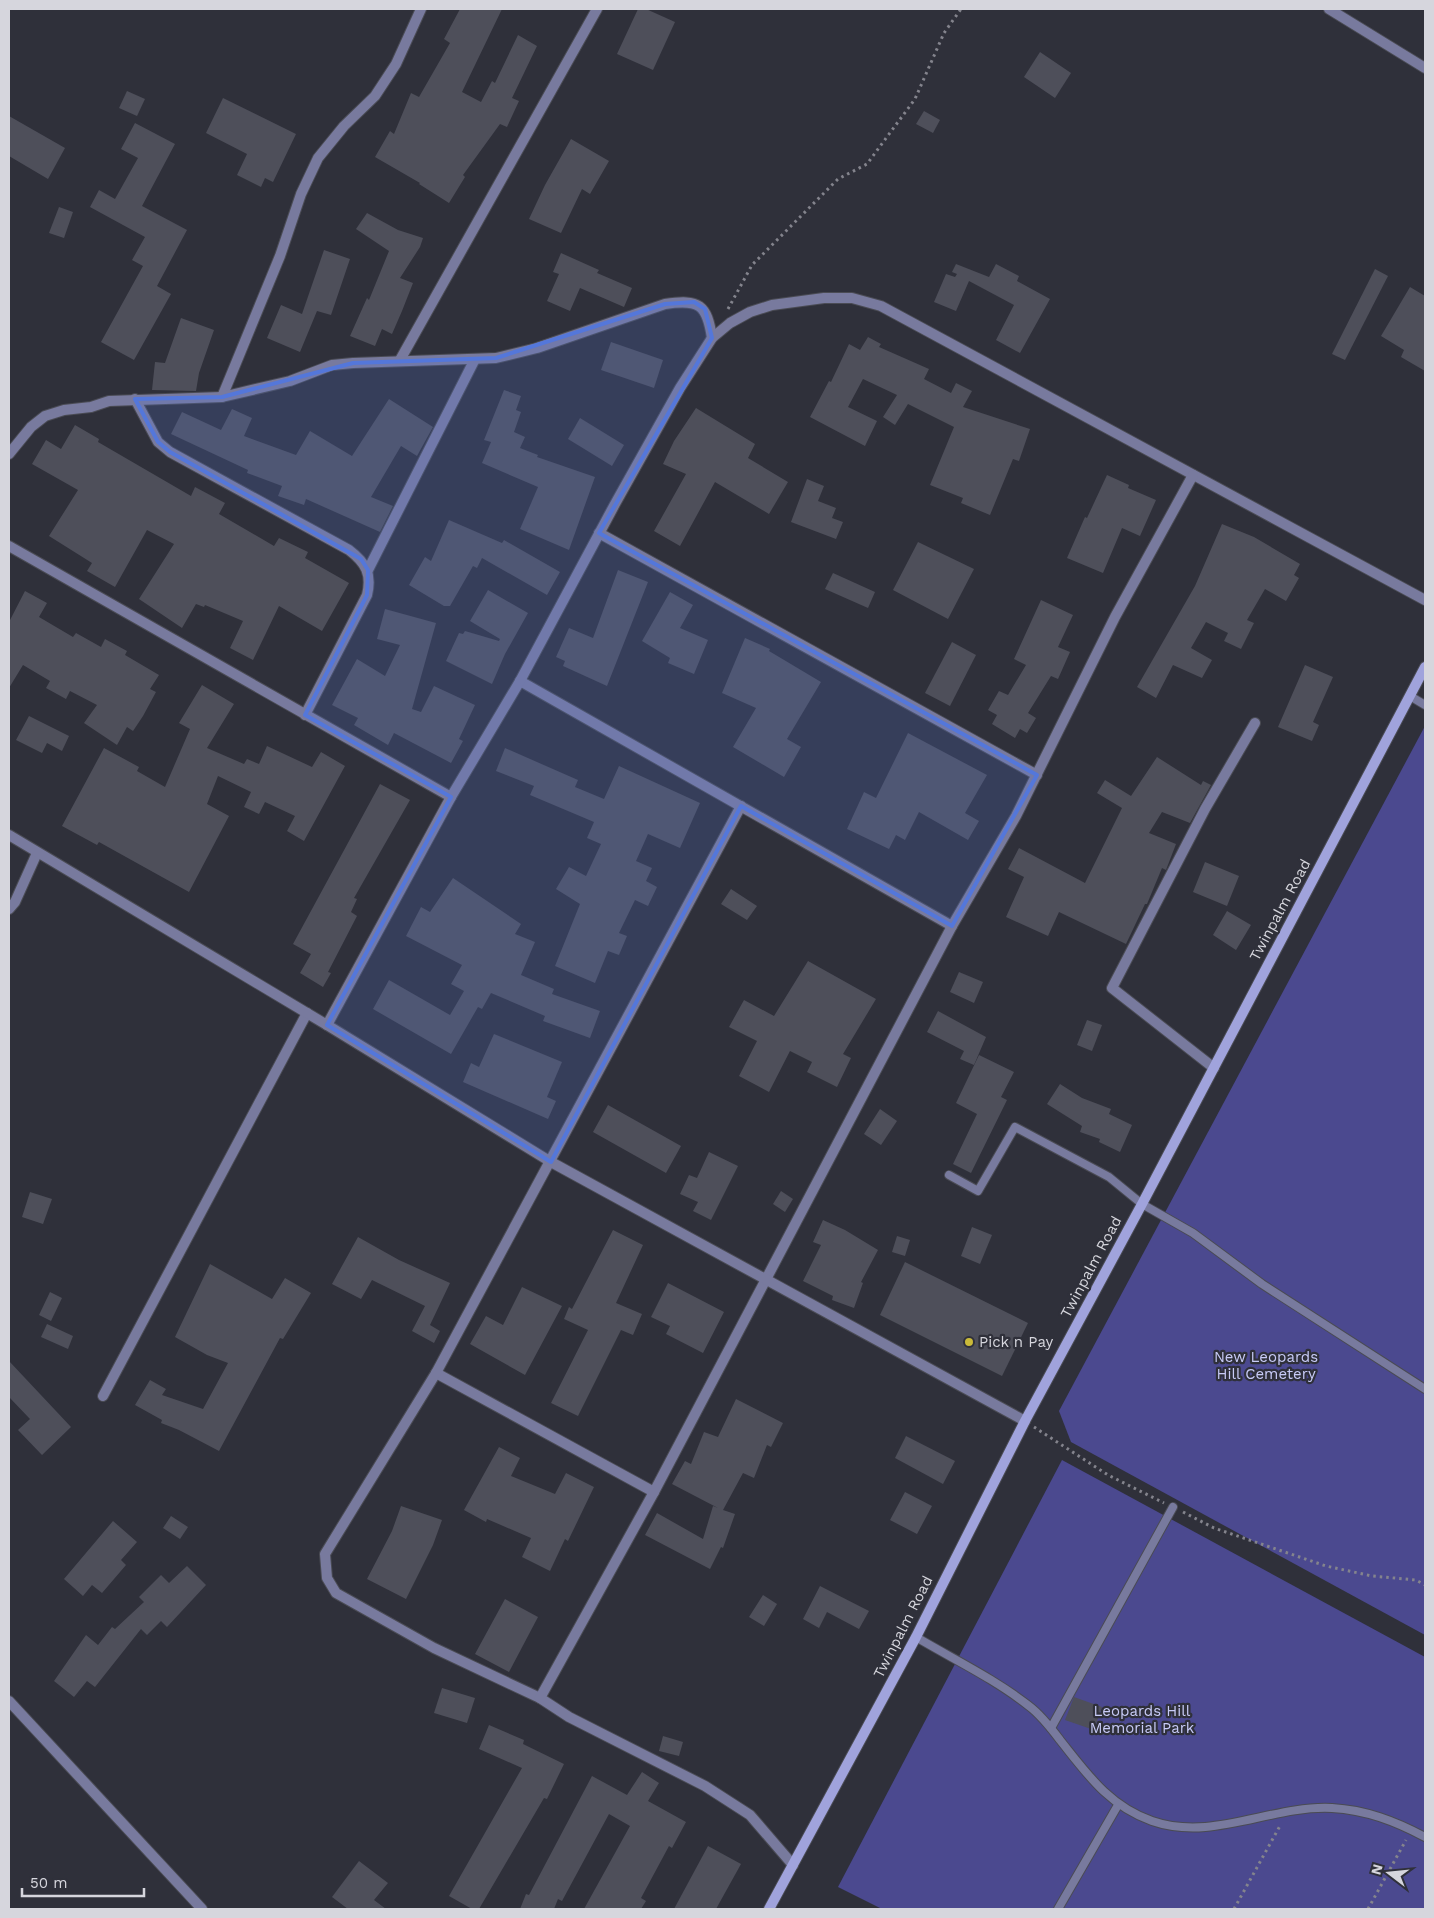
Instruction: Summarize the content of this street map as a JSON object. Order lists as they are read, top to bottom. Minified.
{"streets":{"main road":["Twinpalm Road"]},"parks":["New Leopards Hill Cemetery","Leopards Hill Memorial Park"],"places":["Pick n Pay"],"scale_bar":"50 m","north":"left"}
